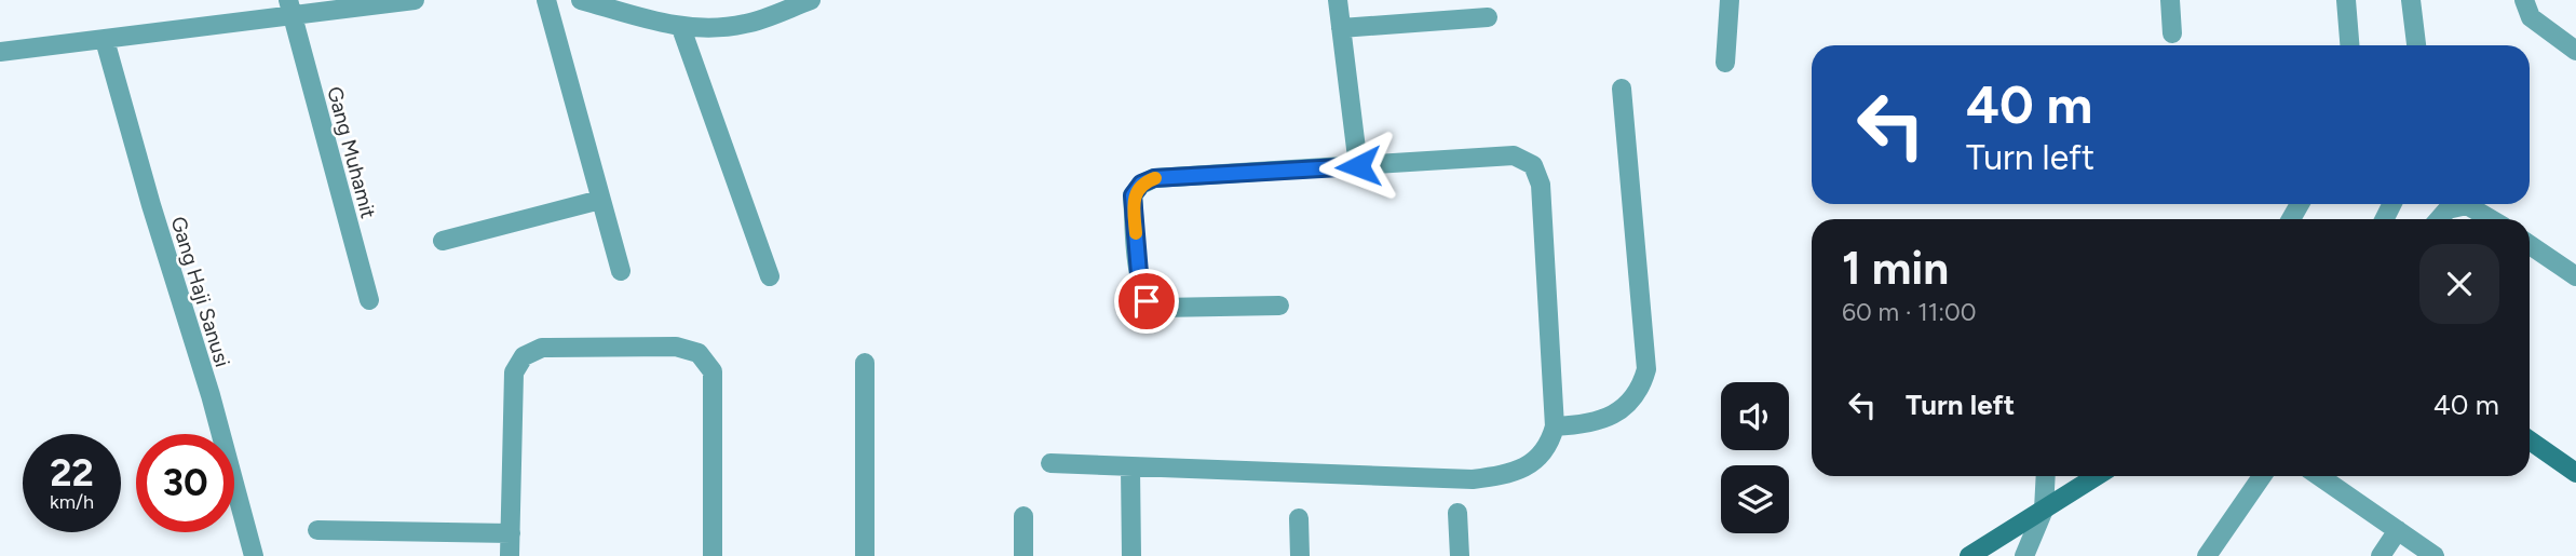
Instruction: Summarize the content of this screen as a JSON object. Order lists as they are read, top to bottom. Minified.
{"streets":{"street":["Gang Muhamit","Gang Haji Sanusi"]},"page":{"turn":["40 m","Turn left"],"heading":["1 min","60 m · 11:00"],"list":[{"name":"Turn left","value":"40 m"}],"speed":"22 km/h","limit":"30"}}
